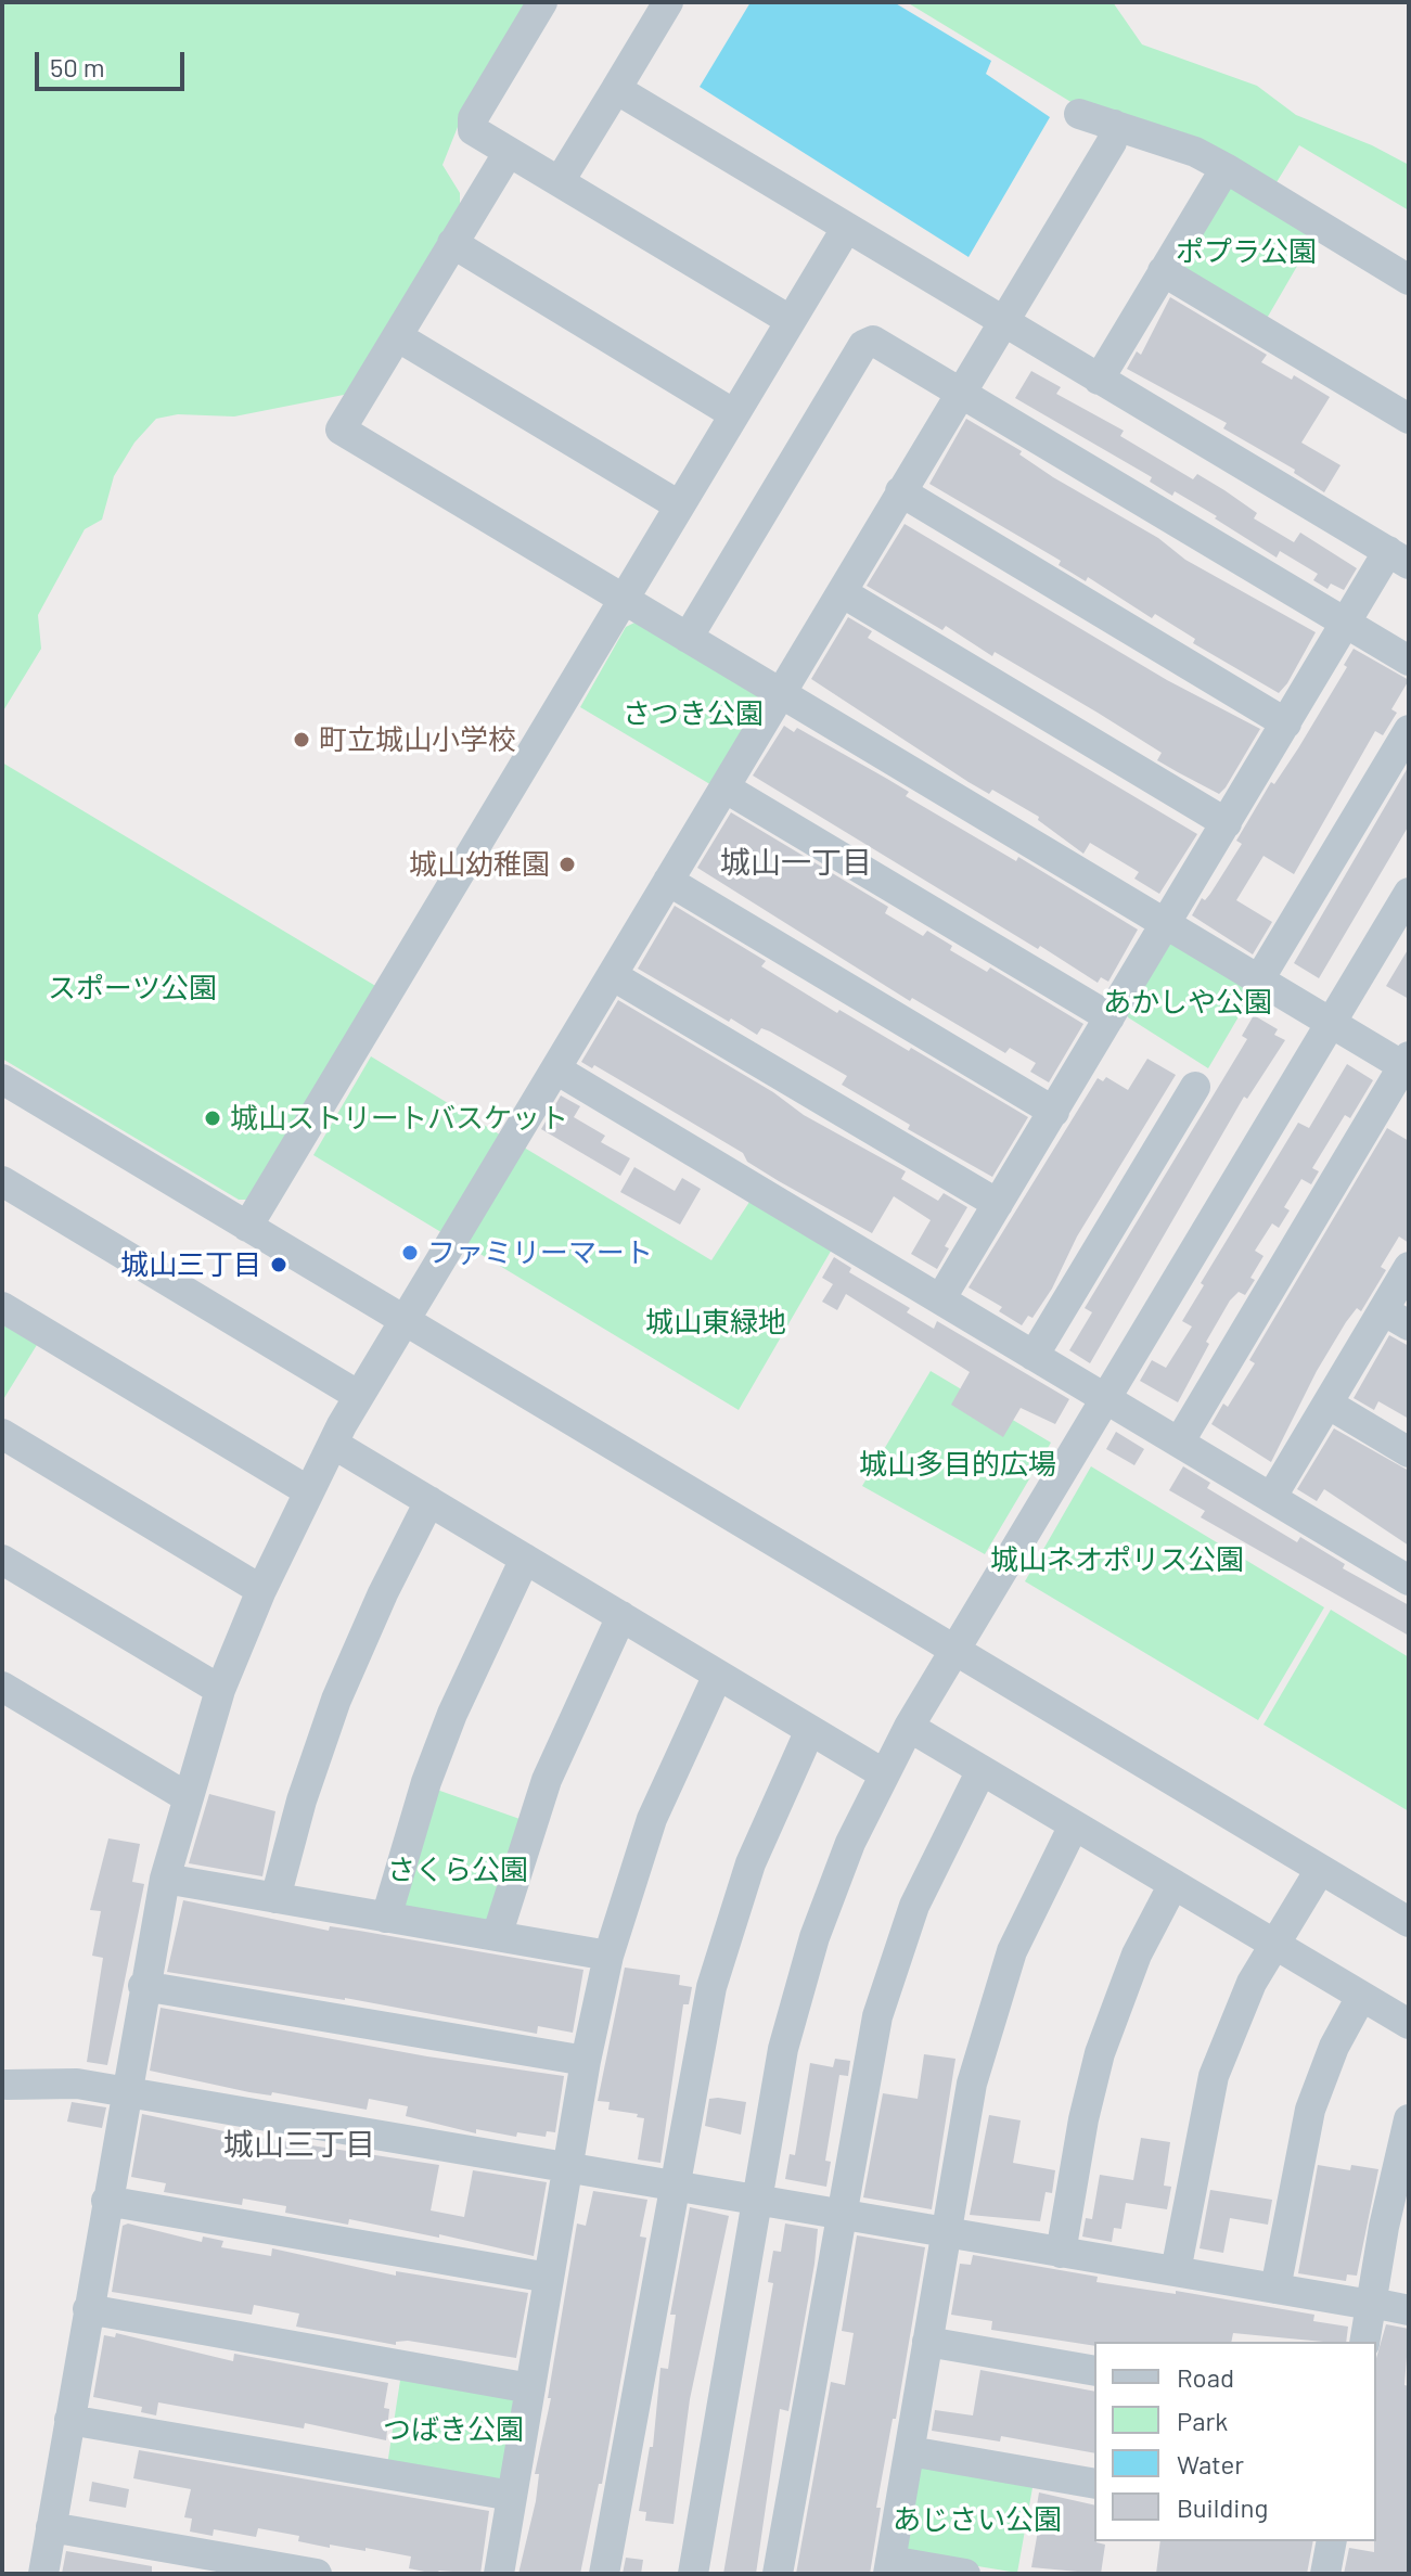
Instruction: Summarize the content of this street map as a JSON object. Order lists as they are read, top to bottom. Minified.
{"districts":["城山一丁目","城山三丁目"],"parks":["ポプラ公園","さつき公園","スポーツ公園","あかしや公園","城山東緑地","城山多目的広場","城山ネオポリス公園","さくら公園","つばき公園","あじさい公園"],"places":["町立城山小学校","城山幼稚園","城山ストリートバスケット","ファミリーマート","城山三丁目"],"legend":["Road","Park","Water","Building"],"scale_bar":"50 m"}
